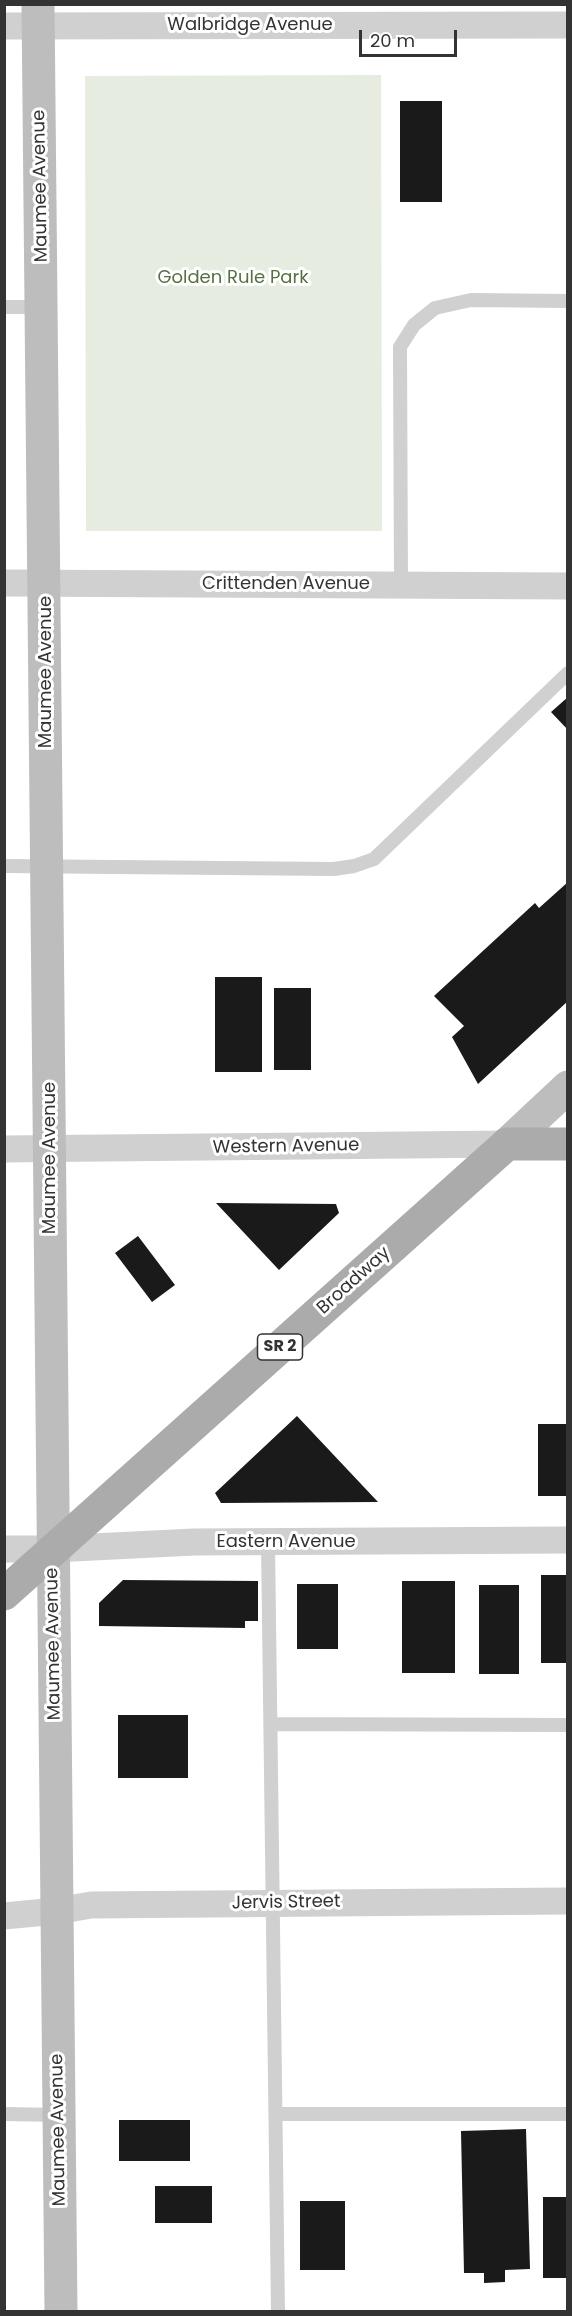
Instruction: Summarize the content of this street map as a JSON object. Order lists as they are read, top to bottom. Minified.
{"streets":{"main road":["Western Avenue","Broadway","SR 2"],"street":["Walbridge Avenue","Maumee Avenue","Crittenden Avenue","Eastern Avenue","Jervis Street"]},"crossings":[["Walbridge Avenue","Maumee Avenue"],["Maumee Avenue","Crittenden Avenue"],["Maumee Avenue","Western Avenue"],["Maumee Avenue","Broadway"],["Maumee Avenue","Eastern Avenue"],["Maumee Avenue","Jervis Street"],["Western Avenue","Broadway"],["Broadway","Eastern Avenue"]],"parks":["Golden Rule Park"],"scale_bar":"20 m"}
